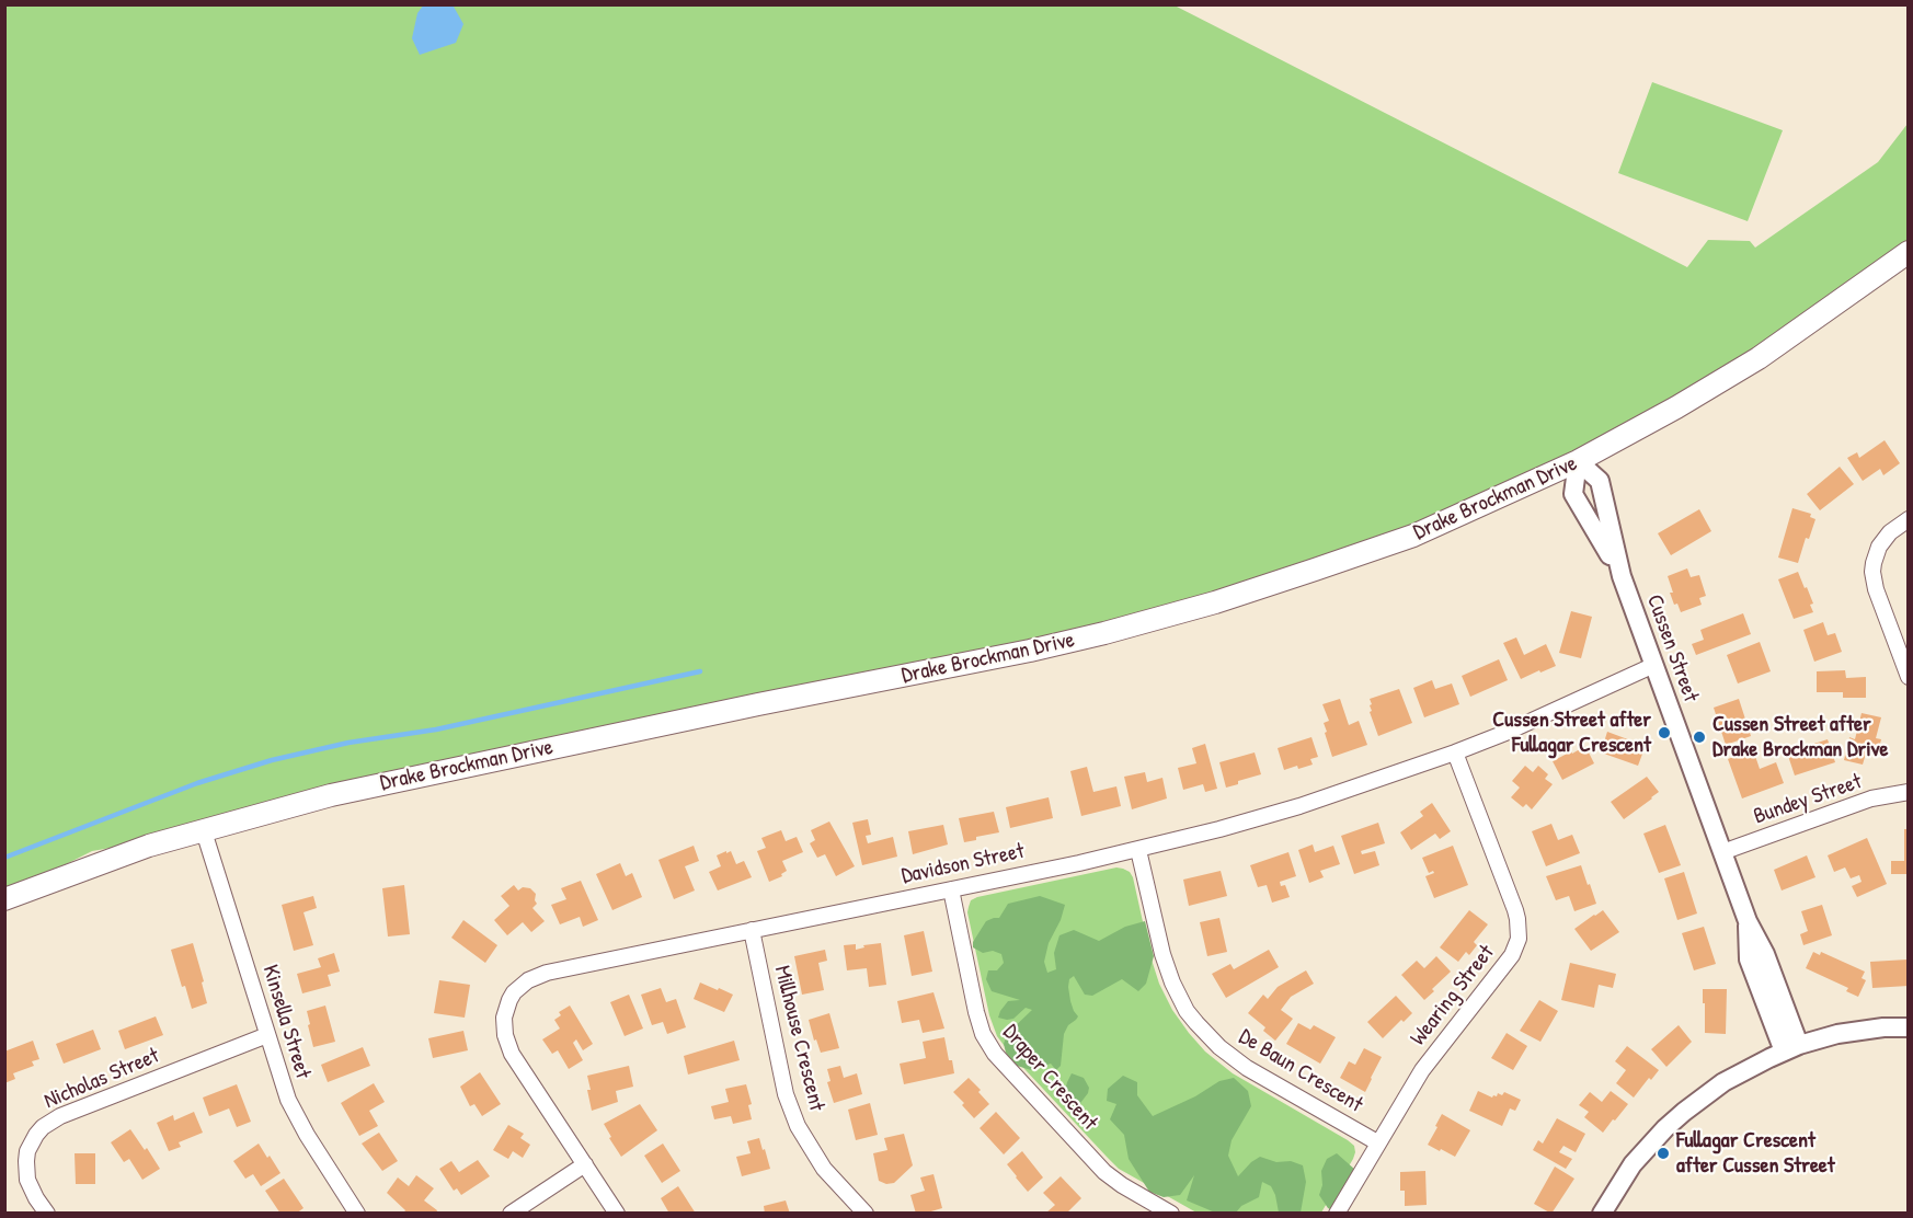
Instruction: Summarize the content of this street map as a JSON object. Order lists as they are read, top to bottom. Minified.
{"streets":{"main road":["Drake Brockman Drive"],"street":["Cussen Street","Bundey Street","Davidson Street","Wearing Street","Kinsella Street","Millhouse Crescent","De Baun Crescent","Draper Crescent","Nicholas Street"]},"crossings":[["Drake Brockman Drive","Cussen Street"],["Drake Brockman Drive","Kinsella Street"],["Cussen Street","Bundey Street"],["Cussen Street","Davidson Street"],["Davidson Street","Wearing Street"],["Davidson Street","Millhouse Crescent"],["Davidson Street","De Baun Crescent"],["Davidson Street","Draper Crescent"],["Wearing Street","De Baun Crescent"],["Kinsella Street","Nicholas Street"]],"places":["Cussen Street after Fullagar Crescent","Cussen Street after Drake Brockman Drive","Fullagar Crescent after Cussen Street"]}
